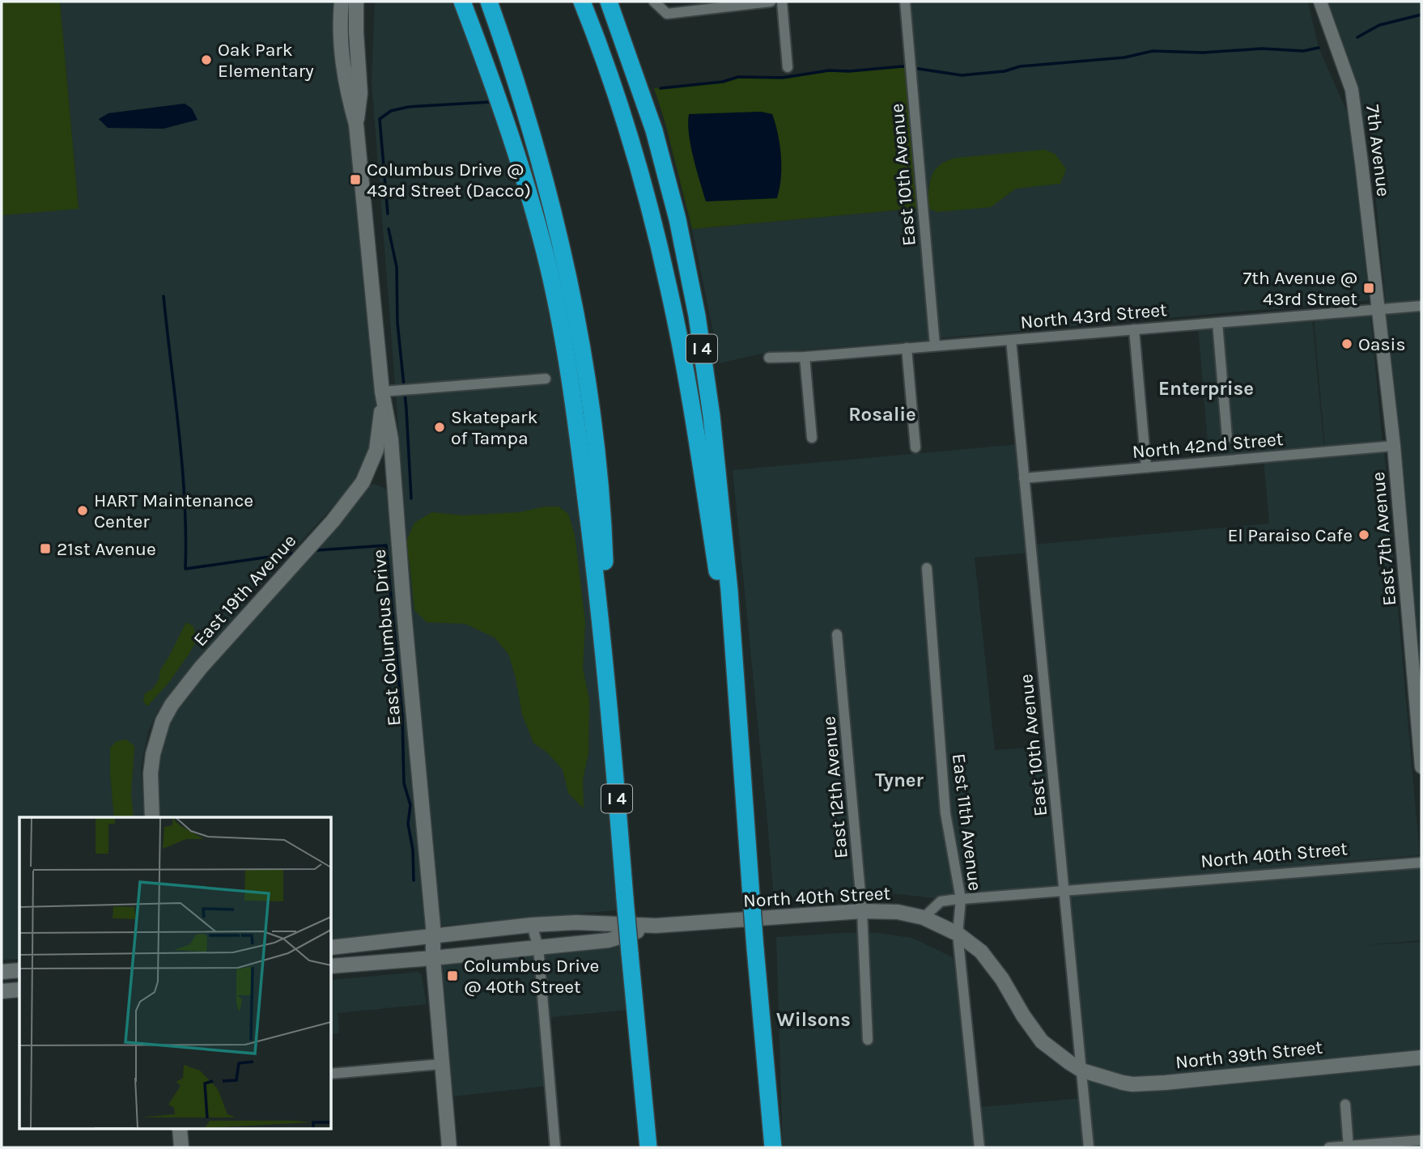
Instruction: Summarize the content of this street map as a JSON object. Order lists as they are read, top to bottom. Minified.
{"streets":{"highway":["I 4"],"main road":["East 19th Avenue","East Columbus Drive","North 40th Street","North 39th Street"],"street":["7th Avenue","East 10th Avenue","North 43rd Street","North 42nd Street","East 7th Avenue","East 12th Avenue","East 11th Avenue"]},"crossings":[["7th Avenue","North 43rd Street"],["7th Avenue","East 7th Avenue"],["East 10th Avenue","North 43rd Street"],["East 10th Avenue","North 42nd Street"],["East 10th Avenue","North 40th Street"],["East 10th Avenue","North 39th Street"],["North 43rd Street","East 7th Avenue"],["North 42nd Street","East 7th Avenue"],["East 19th Avenue","East Columbus Drive"],["East Columbus Drive","North 40th Street"],["East 12th Avenue","North 40th Street"],["East 11th Avenue","North 40th Street"],["North 40th Street","North 39th Street"]],"districts":["Enterprise","Rosalie","Tyner","Wilsons"],"places":{"other":["Oak Park Elementary","Oasis","Skatepark of Tampa","HART Maintenance Center","El Paraiso Cafe"],"transit":["Columbus Drive @ 43rd Street (Dacco)","7th Avenue @ 43rd Street","21st Avenue","Columbus Drive @ 40th Street"]}}
